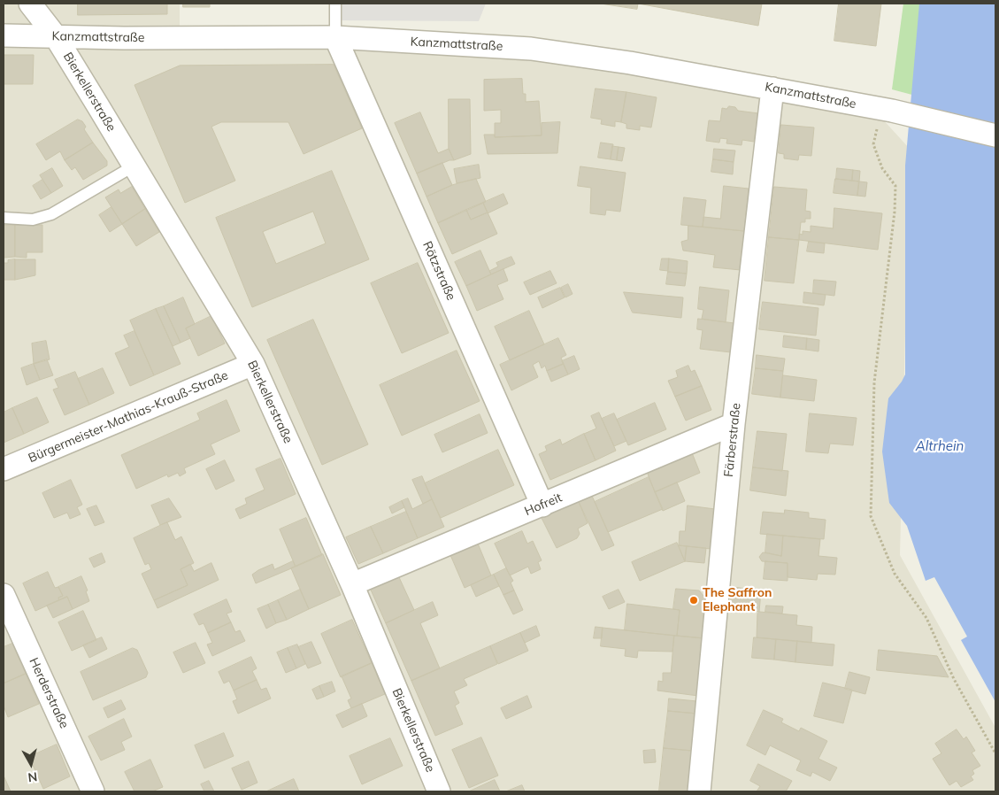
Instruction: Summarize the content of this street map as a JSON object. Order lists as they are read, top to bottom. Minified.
{"streets":{"street":["Kanzmattstraße","Bierkellerstraße","Rötzstraße","Bürgermeister-Mathias-Krauß-Straße","Färberstraße","Hofreit","Herderstraße"]},"crossings":[["Kanzmattstraße","Bierkellerstraße"],["Kanzmattstraße","Rötzstraße"],["Kanzmattstraße","Färberstraße"],["Bierkellerstraße","Bürgermeister-Mathias-Krauß-Straße"],["Bierkellerstraße","Hofreit"],["Rötzstraße","Hofreit"],["Färberstraße","Hofreit"]],"water":["Altrhein"],"places":["The Saffron Elephant"],"north":"bottom"}
